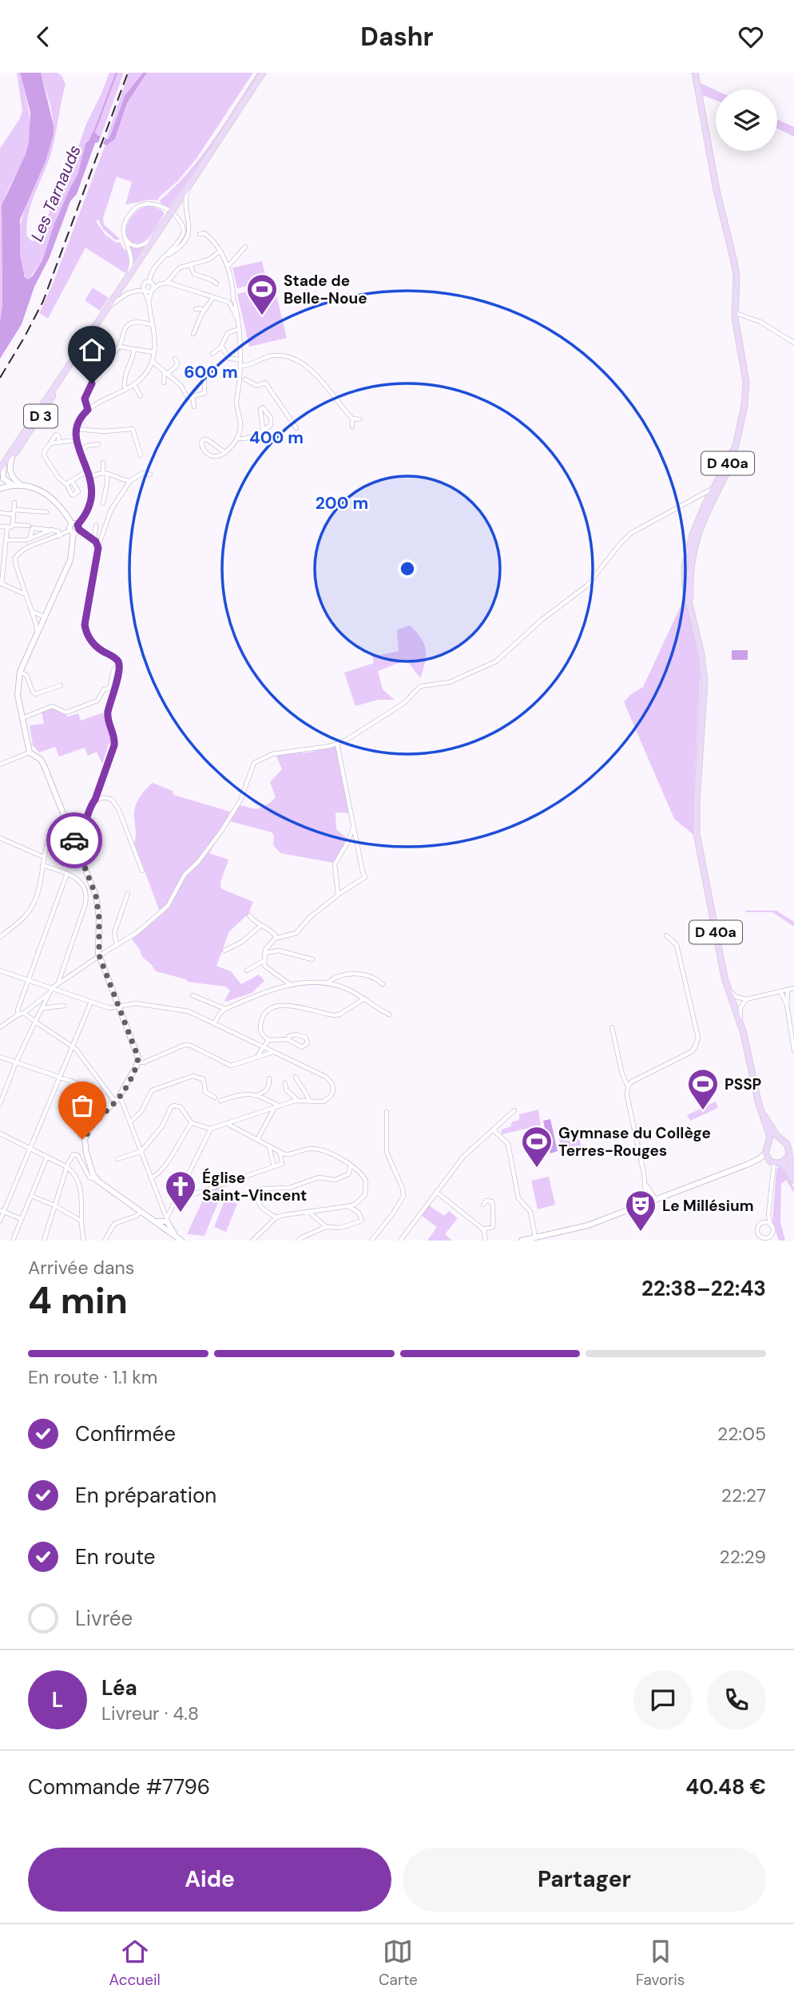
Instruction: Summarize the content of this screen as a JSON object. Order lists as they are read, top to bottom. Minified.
{"streets":{"main road":["D 3","D 40a"]},"water":["Les Tarnauds"],"places":{"sports":["Stade de Belle-Noue","PSSP","Gymnase du Collège Terres-Rouges"],"church":["Église Saint-Vincent"],"theatre":["Le Millésium"]},"page":{"header":"Dashr","heading":["4 min","Arrivée dans","22:38–22:43"],"panel":["Léa","Livreur · 4.8","Commande #7796","40.48 €"],"bar":"En route · 1.1 km","list":[["Confirmée","22:05"],["En préparation","22:27"],["En route","22:29"],"Livrée"],"round":"L","buttons":["Aide","Partager"],"tabs":["Accueil","Carte","Favoris"]},"rings":["600 m","400 m","200 m"]}
